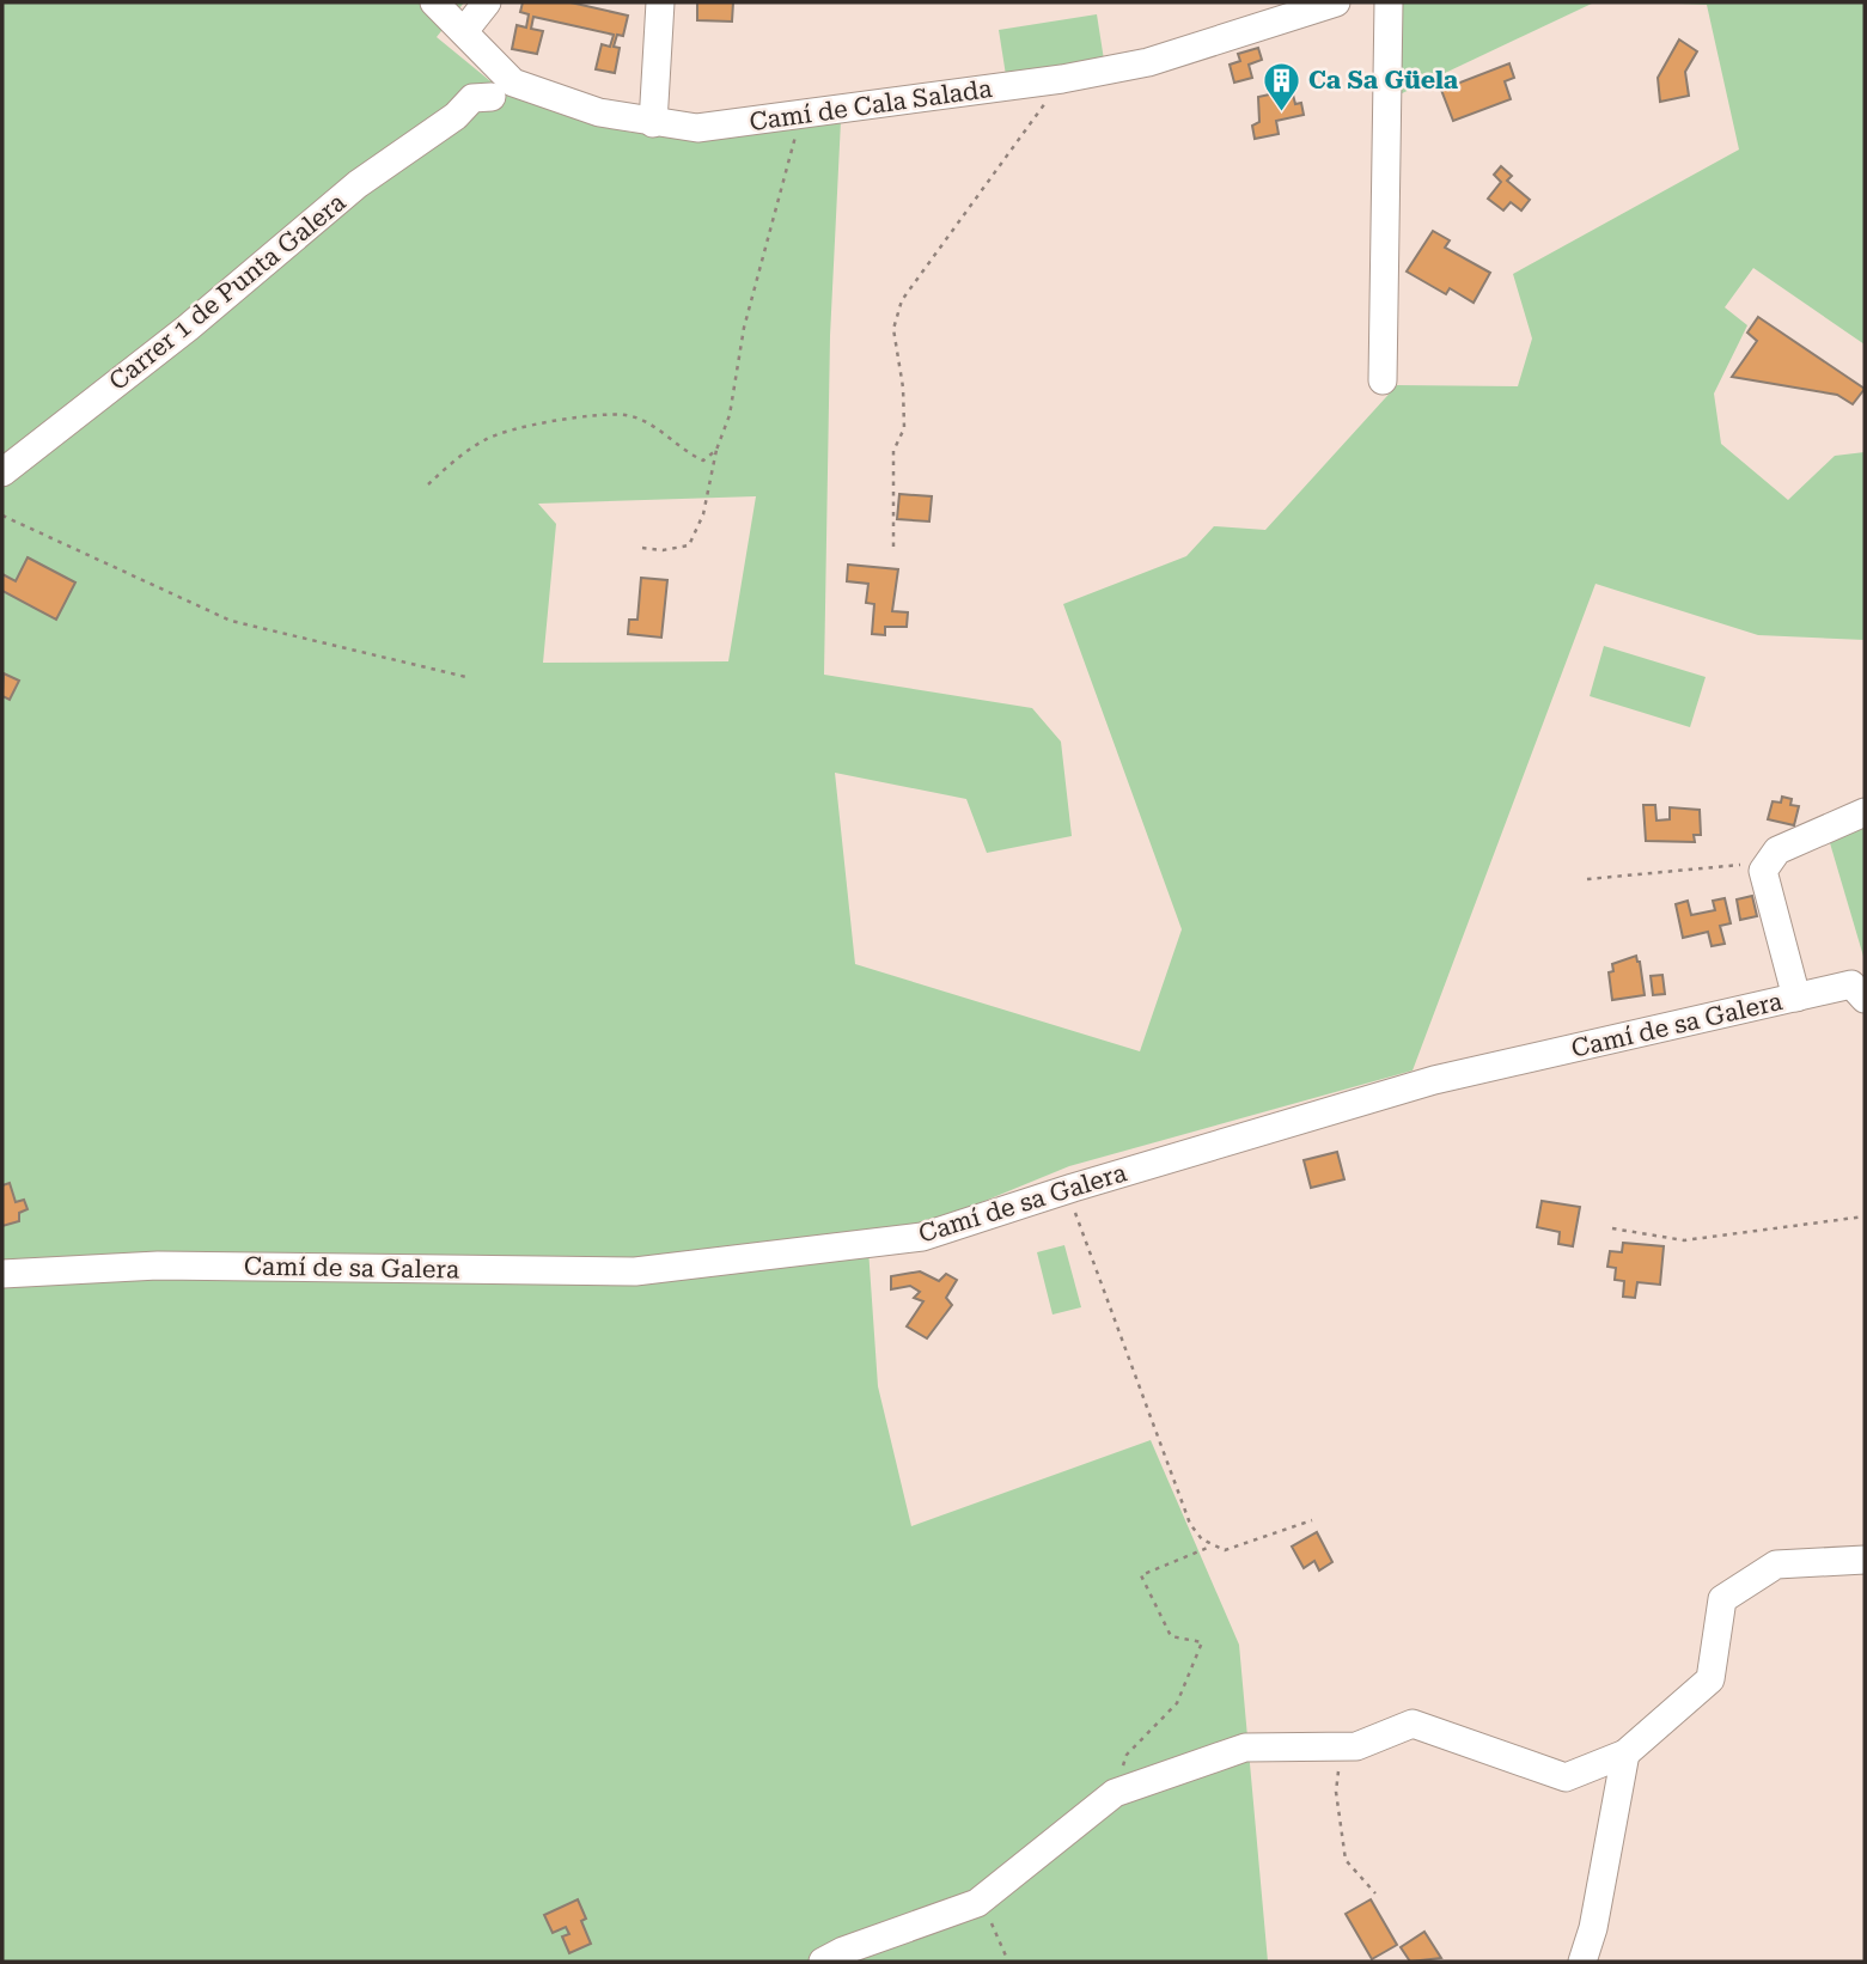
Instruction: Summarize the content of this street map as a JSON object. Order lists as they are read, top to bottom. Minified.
{"streets":{"street":["Camí de Cala Salada","Carrer 1 de Punta Galera","Camí de sa Galera"]},"crossings":[["Camí de Cala Salada","Carrer 1 de Punta Galera"]],"places":{"building":["Ca Sa Güela"]}}
